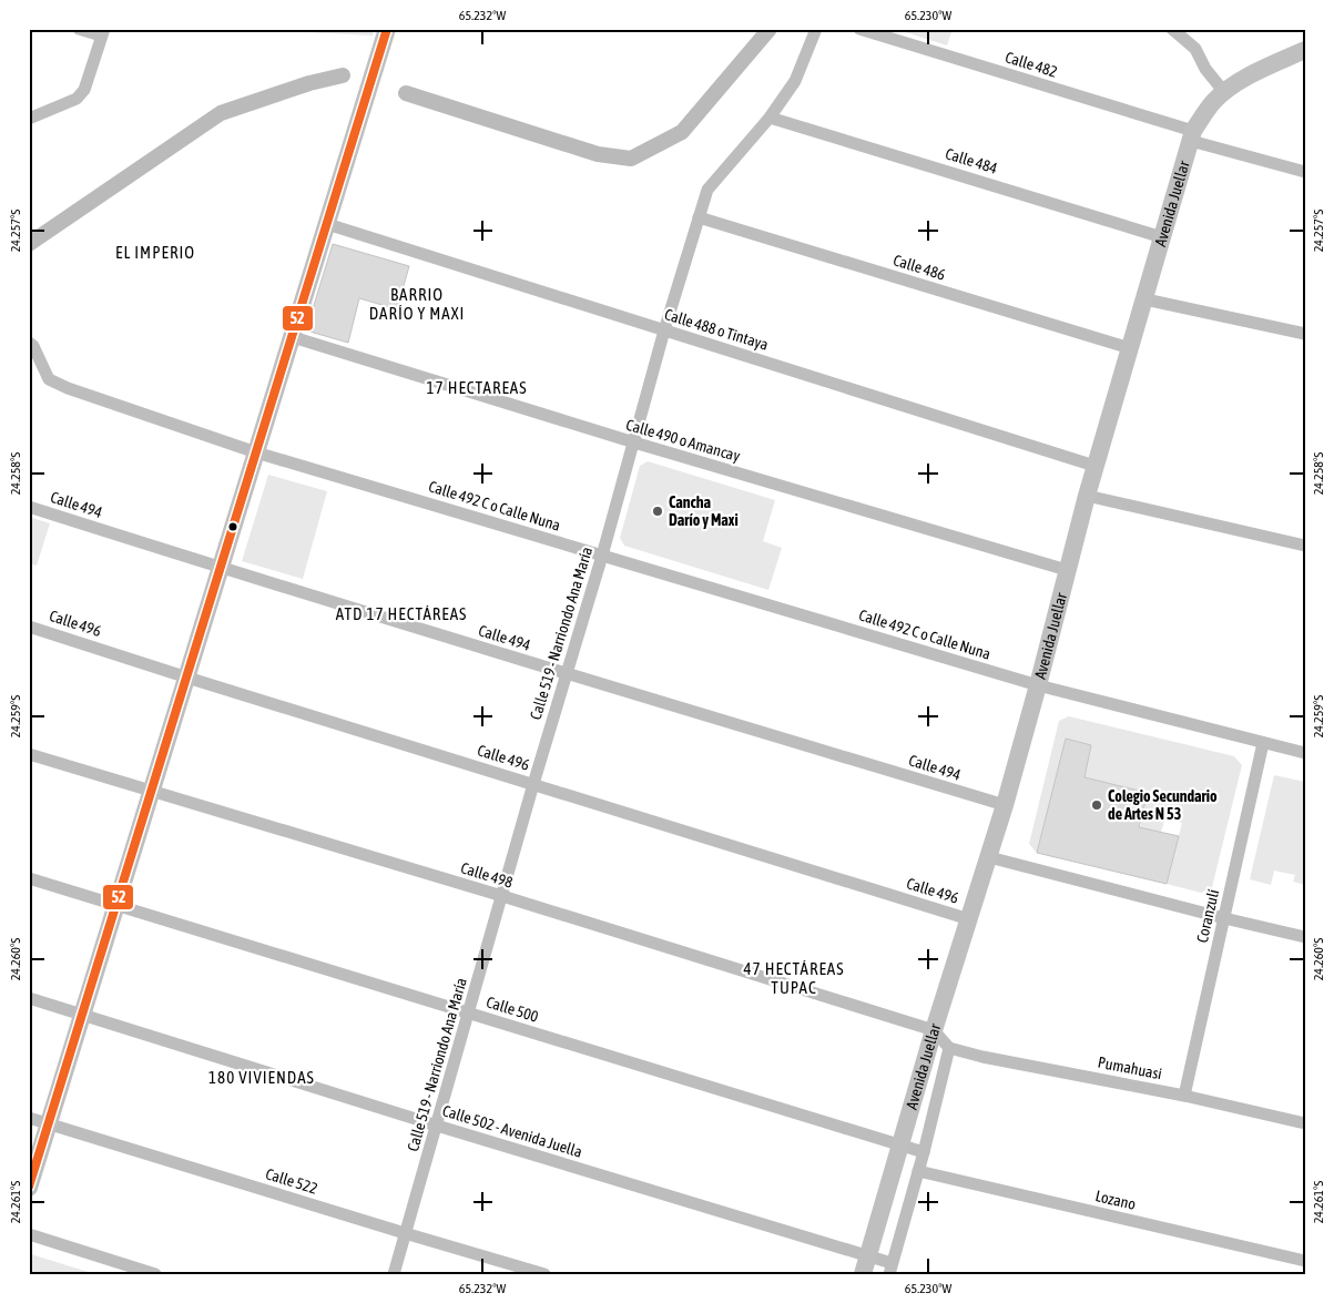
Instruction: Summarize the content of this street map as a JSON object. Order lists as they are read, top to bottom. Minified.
{"streets":{"street":["Calle 482","Calle 484","Avenida Juellar","Calle 486","Calle 488 o Tintaya","Calle 490 o Amancay","Calle 494","Calle 492 C o Calle Nuna","Calle 496","Calle 519 - Narriondo Ana María","Calle 498","Coranzulí","Calle 500","Pumahuasi","Calle 502 - Avenida Juella","Calle 522","Lozano"]},"crossings":[["Calle 482","Avenida Juellar"],["Calle 484","Avenida Juellar"],["Calle 484","Calle 519 - Narriondo Ana María"],["Avenida Juellar","Calle 486"],["Avenida Juellar","Calle 488 o Tintaya"],["Avenida Juellar","Calle 490 o Amancay"],["Avenida Juellar","Calle 494"],["Avenida Juellar","Calle 492 C o Calle Nuna"],["Avenida Juellar","Calle 496"],["Avenida Juellar","Calle 498"],["Avenida Juellar","Calle 500"],["Avenida Juellar","Calle 502 - Avenida Juella"],["Calle 486","Calle 519 - Narriondo Ana María"],["Calle 488 o Tintaya","Calle 519 - Narriondo Ana María"],["Calle 490 o Amancay","Calle 519 - Narriondo Ana María"],["Calle 494","Calle 519 - Narriondo Ana María"],["Calle 492 C o Calle Nuna","Calle 519 - Narriondo Ana María"],["Calle 492 C o Calle Nuna","Coranzulí"],["Calle 496","Calle 519 - Narriondo Ana María"],["Calle 519 - Narriondo Ana María","Calle 498"],["Calle 519 - Narriondo Ana María","Calle 500"],["Calle 519 - Narriondo Ana María","Calle 502 - Avenida Juella"],["Calle 519 - Narriondo Ana María","Calle 522"],["Coranzulí","Pumahuasi"]],"districts":["EL IMPERIO","BARRIO DARÍO Y MAXI","17 HECTAREAS","ATD 17 HECTÁREAS","47 HECTÁREAS TUPAC","180 VIVIENDAS"],"places":["Cancha Darío y Maxi","Colegio Secundario de Artes N 53"],"lines":["transit line 52"],"coordinates":["65.232°W","65.230°W","24.257°S","24.258°S","24.259°S","24.260°S","24.261°S"]}
